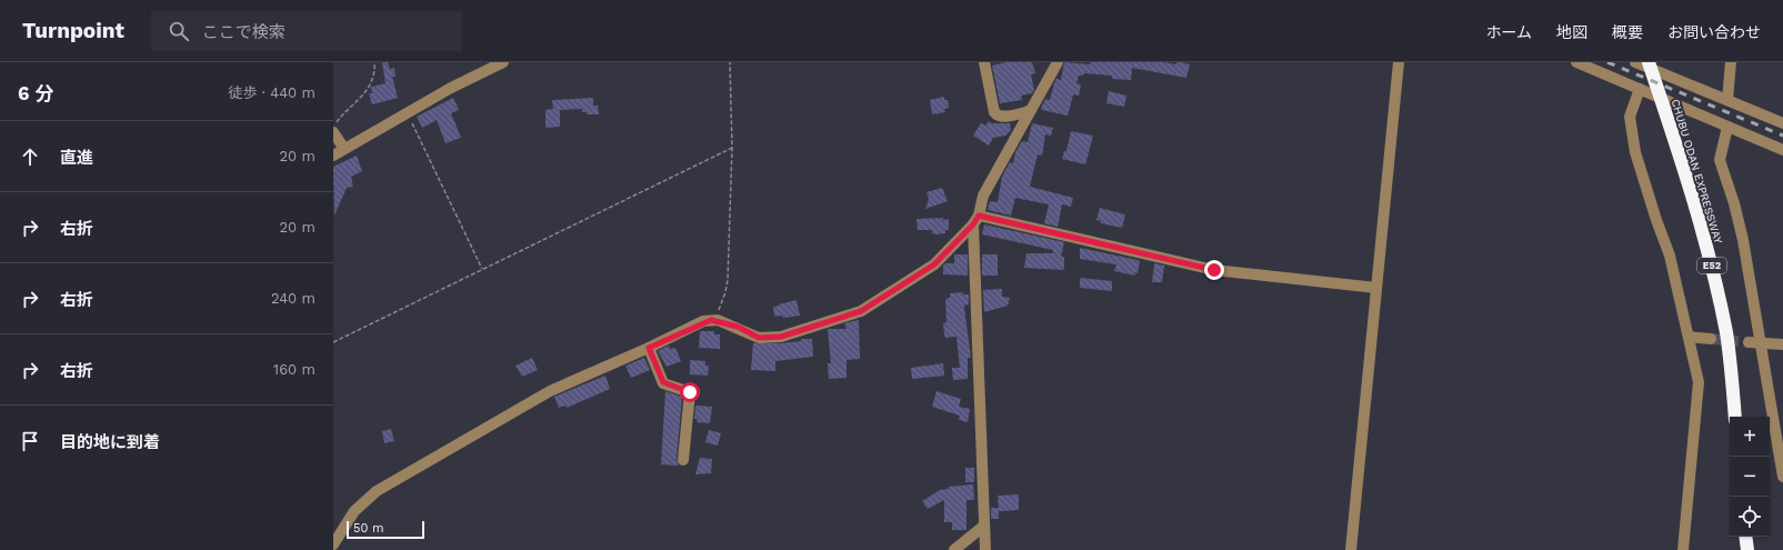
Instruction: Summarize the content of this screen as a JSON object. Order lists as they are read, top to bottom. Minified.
{"streets":{"highway":["CHUBU ODAN EXPRESSWAY","E52"]},"scale_bar":"50 m","page":{"header":"Turnpoint","search":"ここで検索","nav":["ホーム","地図","概要","お問い合わせ"],"heading":["6 分","徒歩 · 440 m"],"list":[["直進","20 m"],["右折","20 m"],["右折","240 m"],["右折","160 m"],"目的地に到着"],"map_buttons":["+","−"],"scale":"50 m"}}
